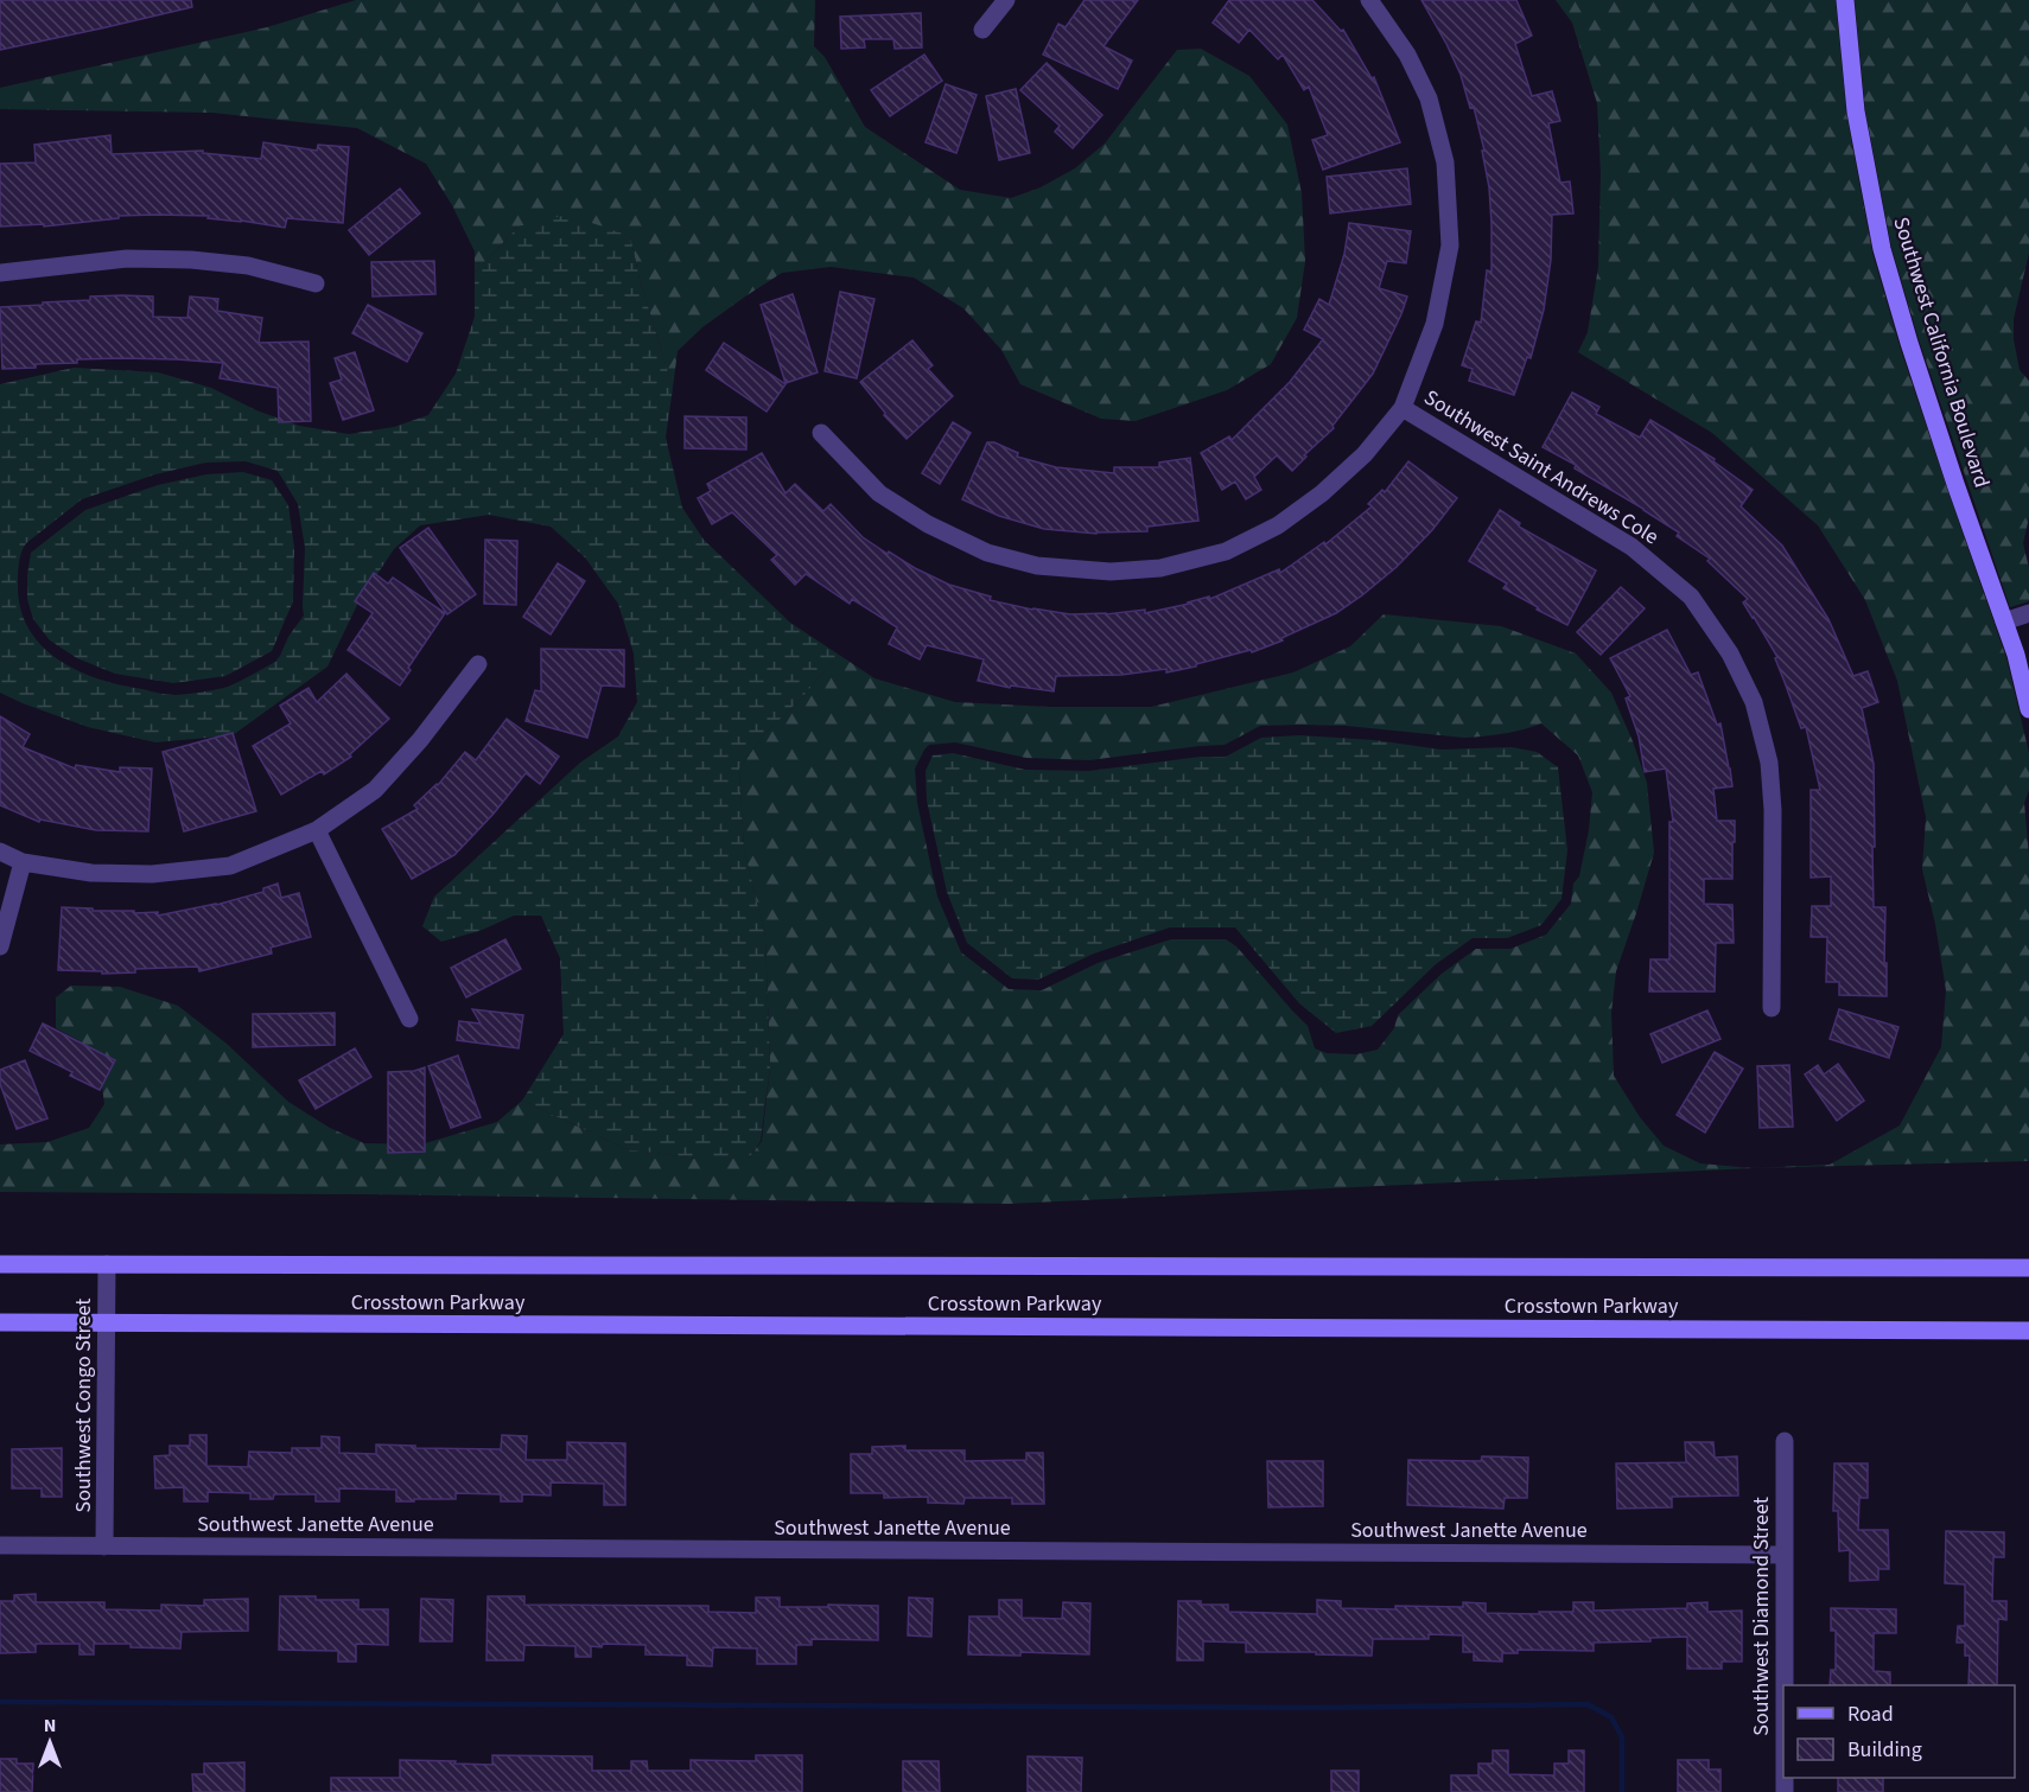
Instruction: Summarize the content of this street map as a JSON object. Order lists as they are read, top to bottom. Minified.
{"streets":{"main road":["Southwest California Boulevard","Crosstown Parkway"],"street":["Southwest Saint Andrews Cole","Southwest Congo Street","Southwest Janette Avenue","Southwest Diamond Street"]},"crossings":[["Crosstown Parkway","Southwest Congo Street"],["Southwest Congo Street","Southwest Janette Avenue"],["Southwest Janette Avenue","Southwest Diamond Street"]],"legend":["Road","Building"],"north":"top"}
